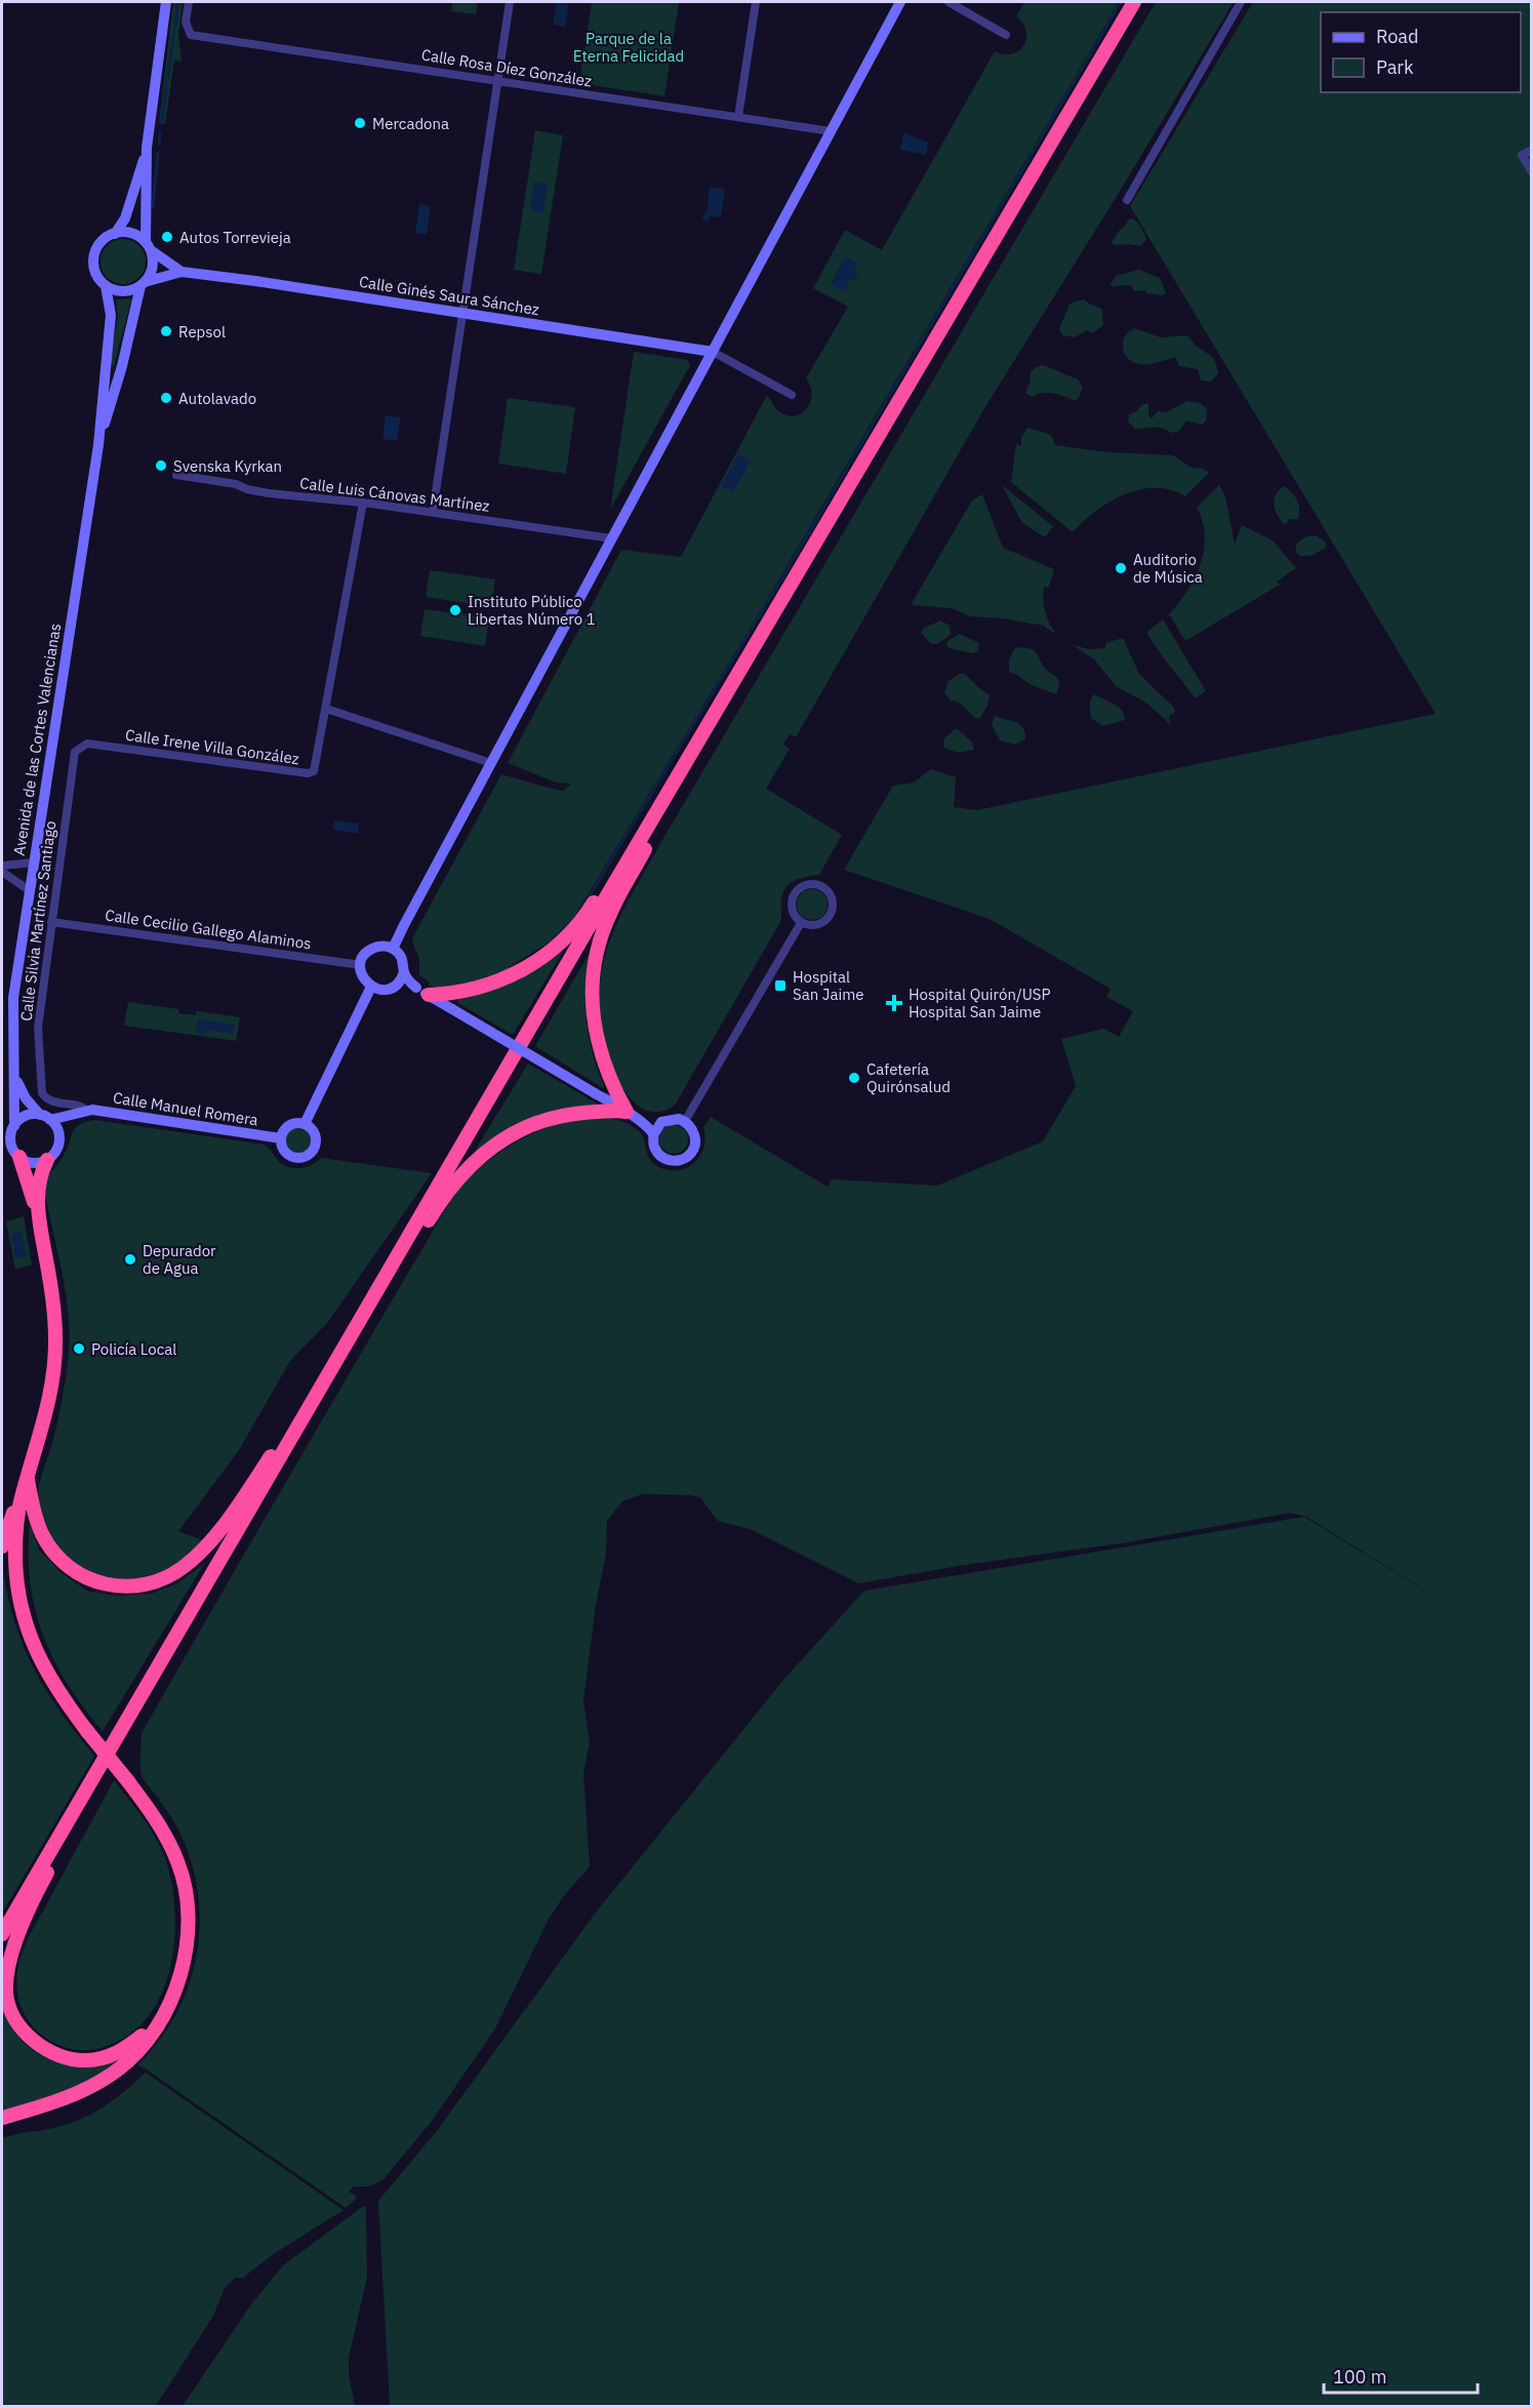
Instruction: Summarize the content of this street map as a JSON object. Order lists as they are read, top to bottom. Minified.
{"streets":{"main road":["Calle Ginés Saura Sánchez","Avenida de las Cortes Valencianas","Calle Manuel Romera"],"street":["Calle Rosa Díez González","Calle Luis Cánovas Martínez","Calle Irene Villa González","Calle Silvia Martínez Santiago","Calle Cecilio Gallego Alaminos"]},"crossings":[["Calle Irene Villa González","Calle Silvia Martínez Santiago"],["Calle Silvia Martínez Santiago","Calle Cecilio Gallego Alaminos"],["Calle Silvia Martínez Santiago","Calle Manuel Romera"]],"parks":["Parque de la Eterna Felicidad"],"places":{"other":["Mercadona","Autos Torrevieja","Repsol","Autolavado","Svenska Kyrkan","Auditorio de Música","Instituto Público Libertas Número 1","Cafetería Quirónsalud","Depurador de Agua","Policía Local"],"transit":["Hospital San Jaime"],"health":["Hospital Quirón/USP Hospital San Jaime"]},"legend":["Road","Park"],"scale_bar":"100 m"}
